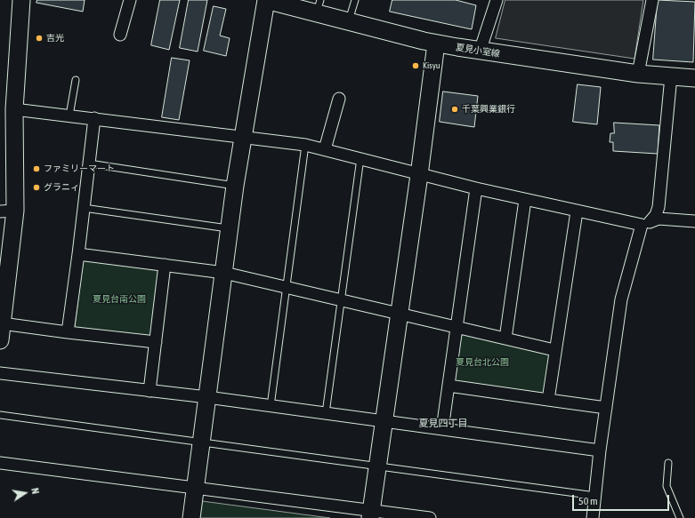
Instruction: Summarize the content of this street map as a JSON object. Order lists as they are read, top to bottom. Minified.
{"streets":{"street":["夏見小室線"]},"districts":["夏見四丁目"],"parks":["夏見台南公園","夏見台北公園"],"places":["吉光","Kisyu","千葉興業銀行","ファミリーマート","グラニィ"],"scale_bar":"50 m","north":"right"}
